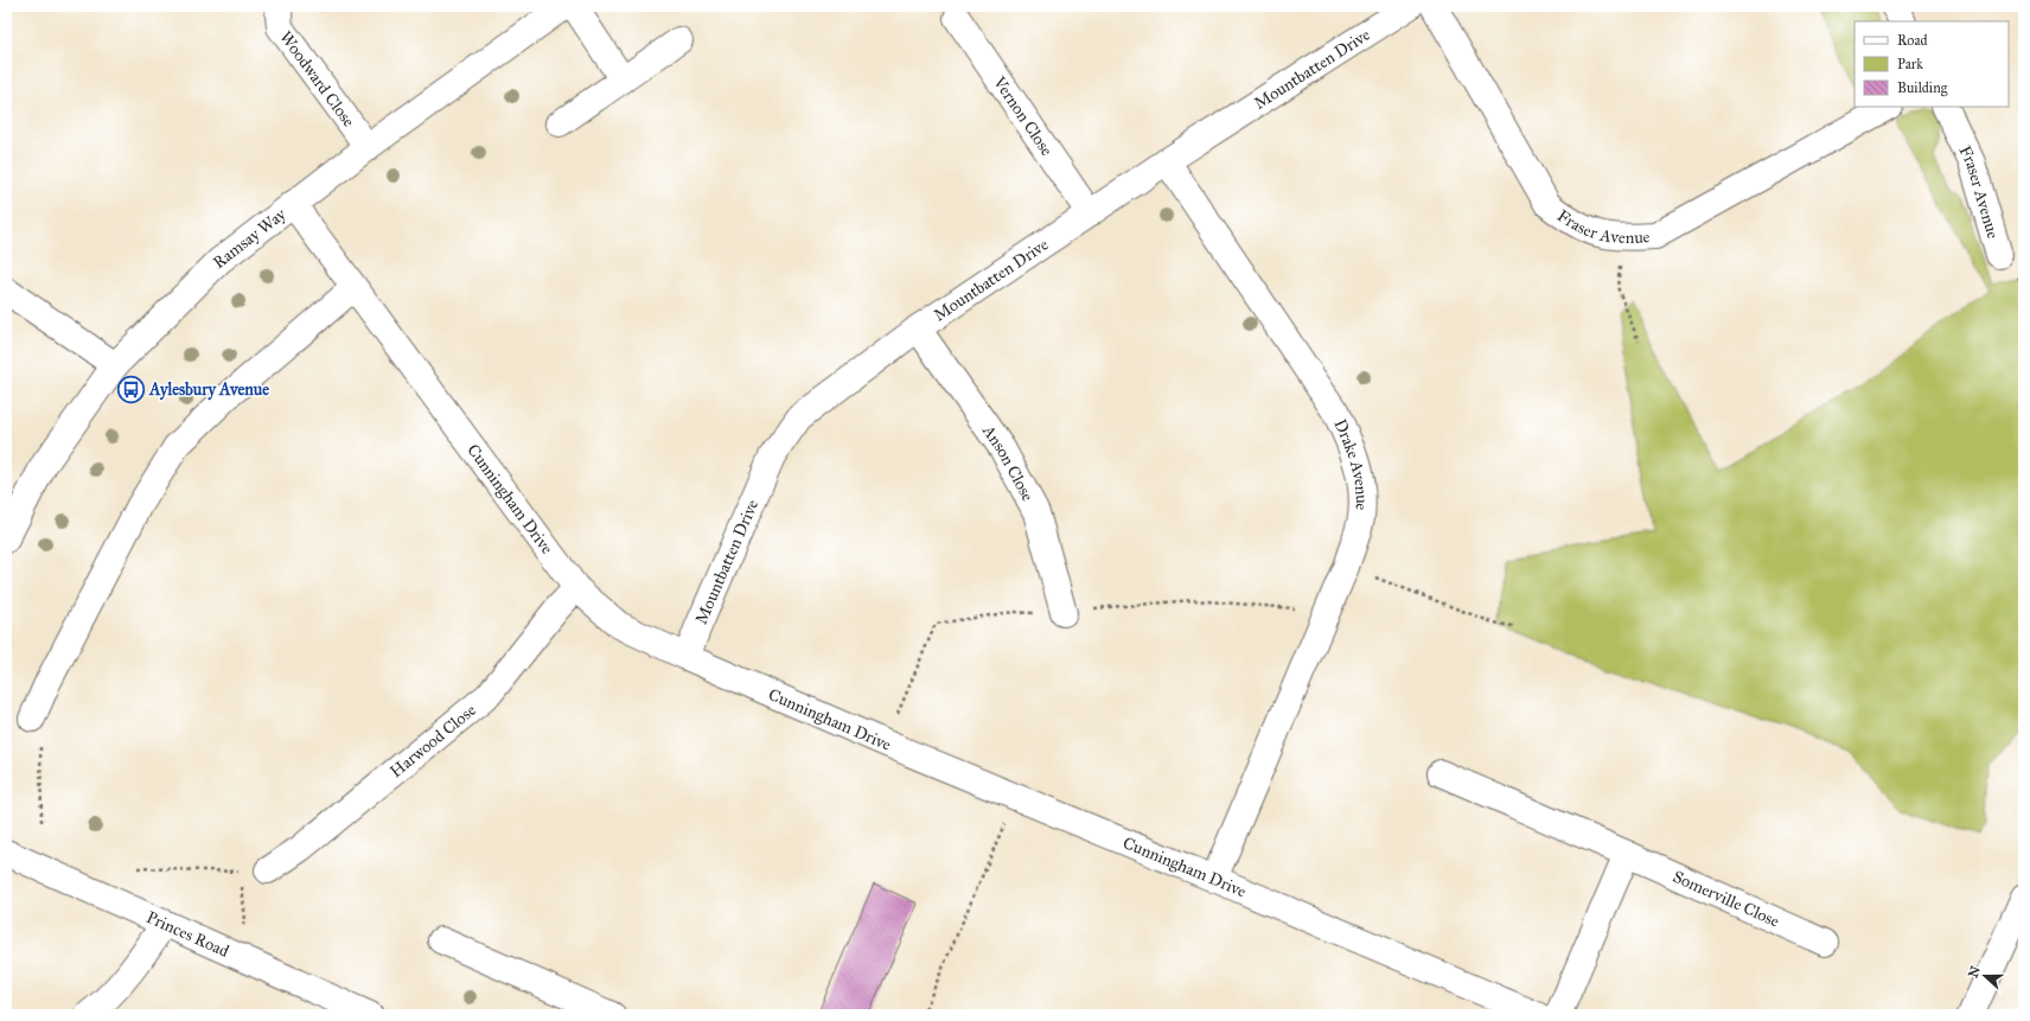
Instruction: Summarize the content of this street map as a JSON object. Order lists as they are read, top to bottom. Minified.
{"streets":{"street":["Mountbatten Drive","Woodward Close","Vernon Close","Fraser Avenue","Ramsay Way","Anson Close","Drake Avenue","Cunningham Drive","Harwood Close","Somerville Close","Princes Road"]},"crossings":[["Mountbatten Drive","Vernon Close"],["Mountbatten Drive","Anson Close"],["Mountbatten Drive","Drake Avenue"],["Mountbatten Drive","Cunningham Drive"],["Woodward Close","Ramsay Way"],["Ramsay Way","Cunningham Drive"],["Drake Avenue","Cunningham Drive"],["Cunningham Drive","Harwood Close"]],"places":{"bus stop":["Aylesbury Avenue"]},"legend":["Road","Park","Building"],"north":"left"}
